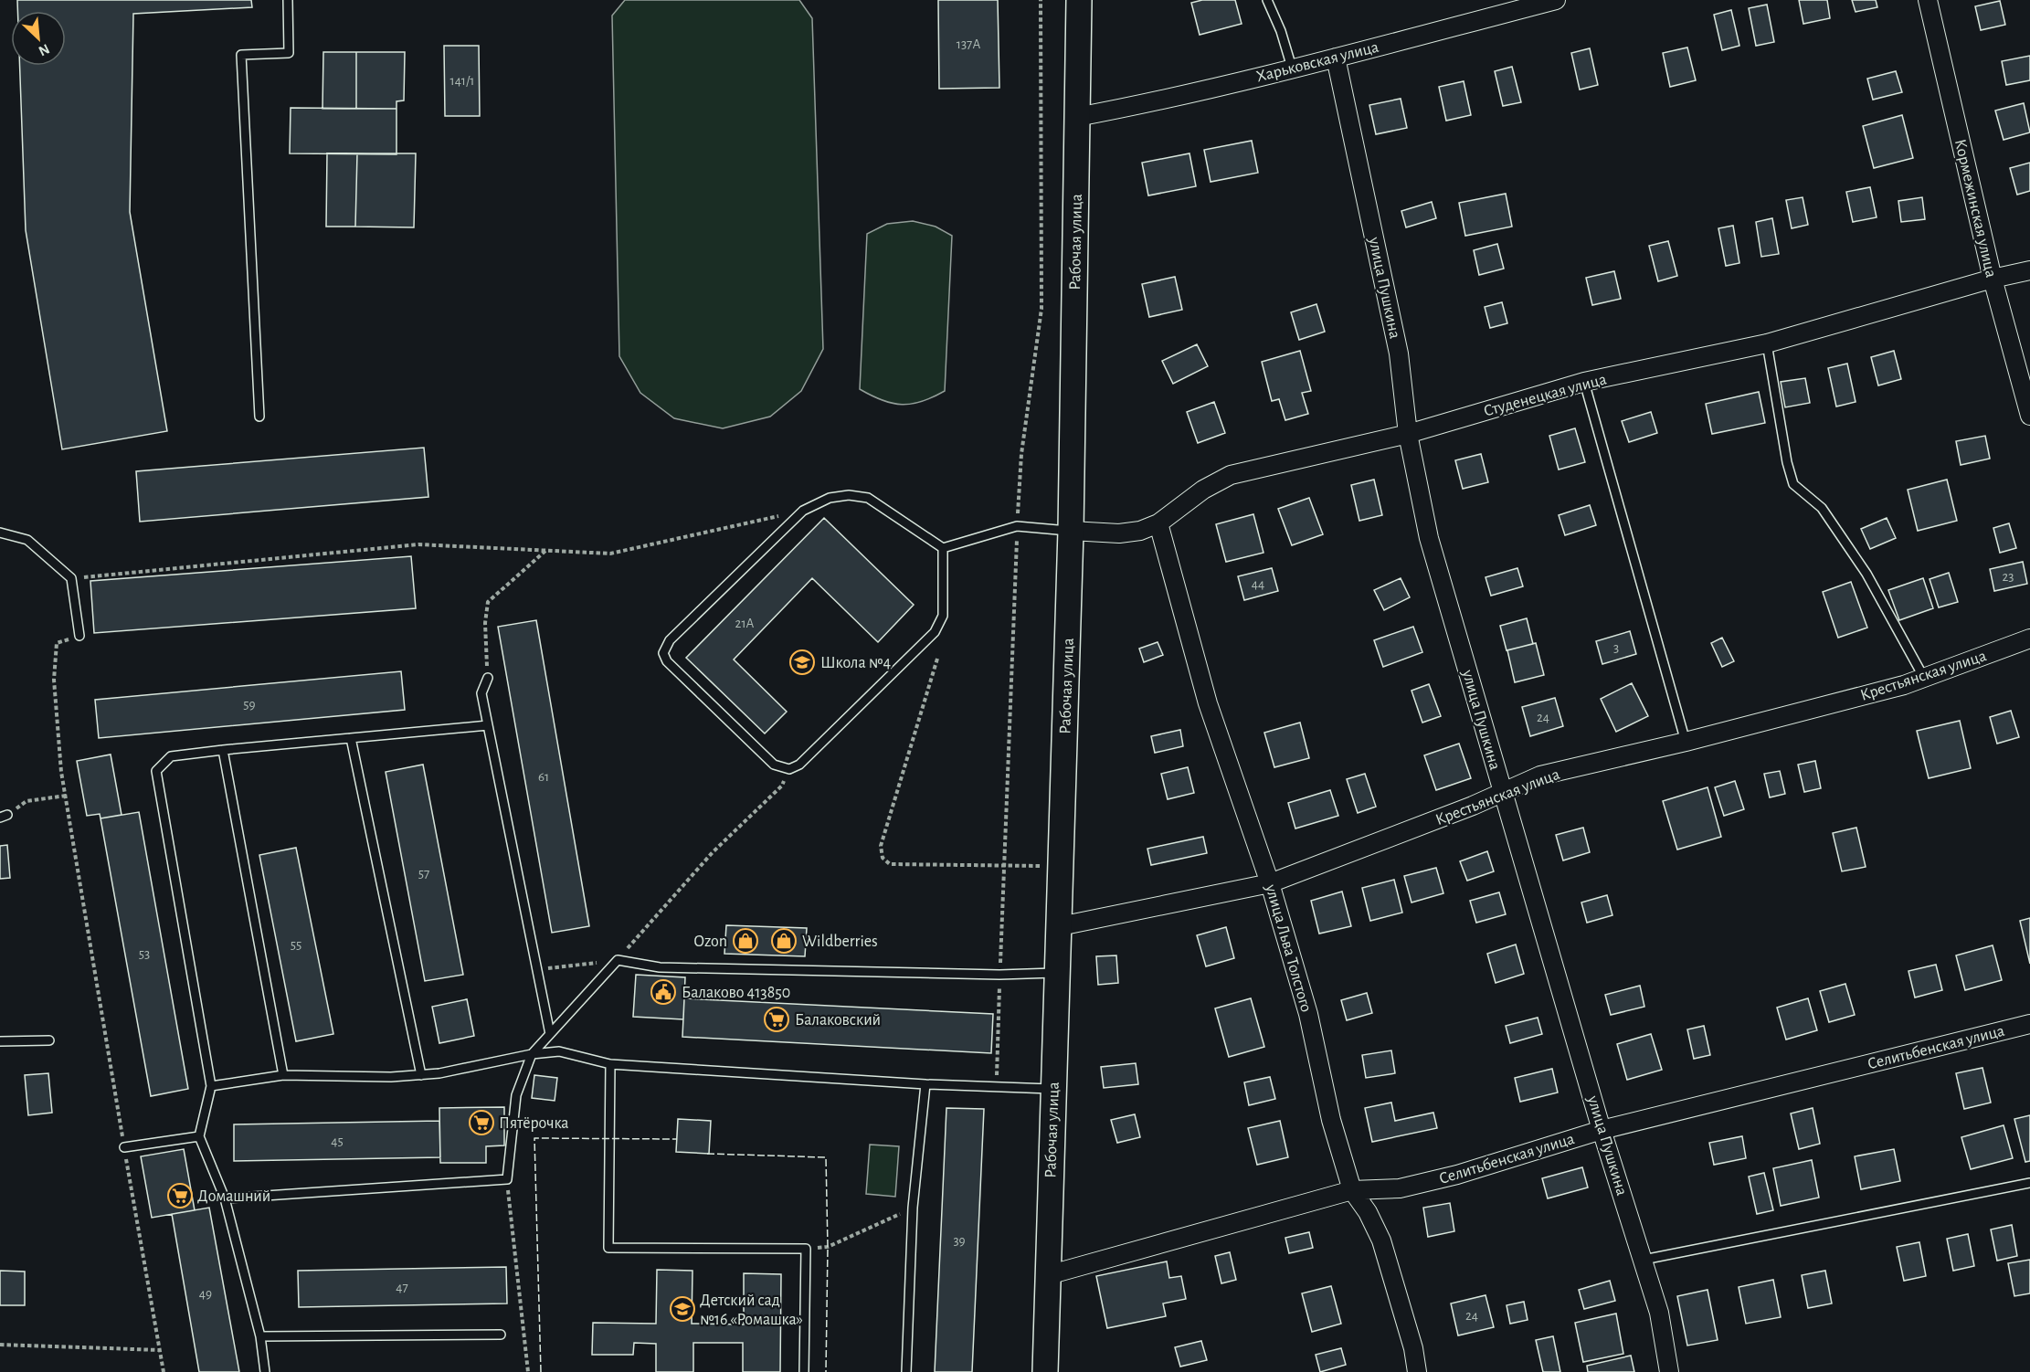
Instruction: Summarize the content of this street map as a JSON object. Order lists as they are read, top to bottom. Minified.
{"streets":{"street":["Харьковская улица","Кормежинская улица","Рабочая улица","улица Пушкина","Студенецкая улица","Крестьянская улица","улица Льва Толстого","Селитьбенская улица"]},"crossings":[["Харьковская улица","Рабочая улица"],["Харьковская улица","улица Пушкина"],["Кормежинская улица","Студенецкая улица"],["Рабочая улица","Студенецкая улица"],["Рабочая улица","Крестьянская улица"],["Рабочая улица","Селитьбенская улица"],["улица Пушкина","Студенецкая улица"],["улица Пушкина","Крестьянская улица"],["улица Пушкина","Селитьбенская улица"],["Студенецкая улица","улица Льва Толстого"],["Крестьянская улица","улица Льва Толстого"],["улица Льва Толстого","Селитьбенская улица"]],"places":{"school or university":["Школа №4","Детский сад №16 «Ромашка»"],"shop":["Ozon","Wildberries"],"public building":["Балаково 413850"],"supermarket":["Балаковский","Пятёрочка","Домашний"]},"house_numbers":["137А","141/1","23","44","21А","3","59","24","61","57","55","53","45","39","47","49","24"],"north":"bottom right"}
